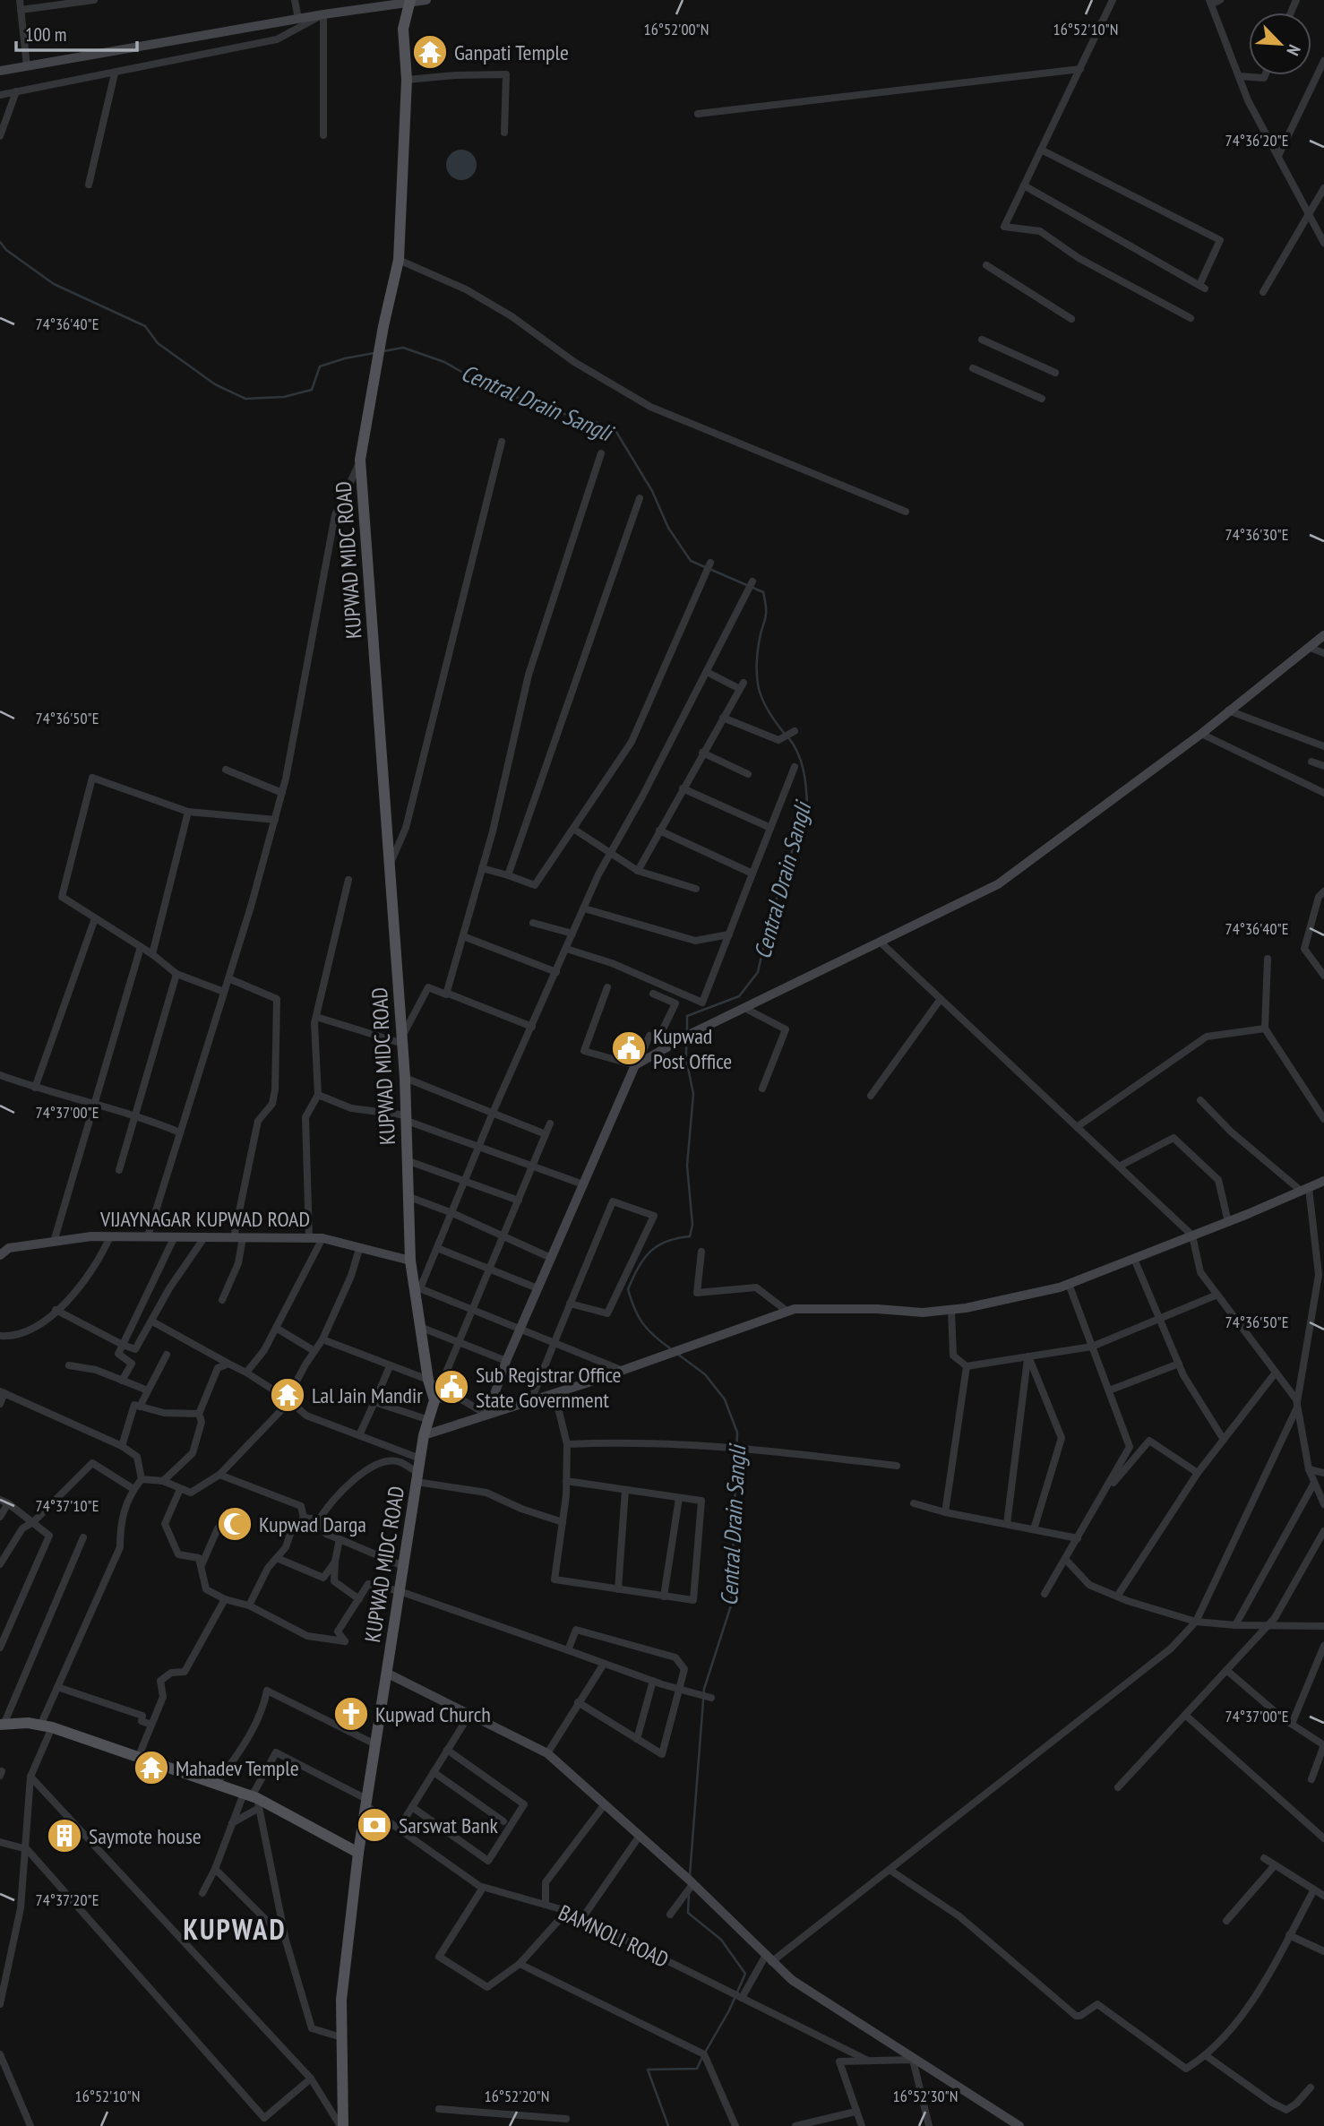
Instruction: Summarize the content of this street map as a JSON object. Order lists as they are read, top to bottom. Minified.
{"streets":{"main road":["KUPWAD MIDC ROAD"],"street":["VIJAYNAGAR KUPWAD ROAD","BAMNOLI ROAD"]},"crossings":[["KUPWAD MIDC ROAD","VIJAYNAGAR KUPWAD ROAD"],["KUPWAD MIDC ROAD","BAMNOLI ROAD"]],"districts":["KUPWAD"],"water":["Central Drain Sangli"],"places":{"temple":["Ganpati Temple","Lal Jain Mandir","Mahadev Temple"],"public building":["Kupwad Post Office","Sub Registrar Office State Government"],"mosque":["Kupwad Darga"],"church":["Kupwad Church"],"bank":["Sarswat Bank"],"building":["Saymote house"]},"scale_bar":"100 m","north":"bottom right","coordinates":["16°52'10\"N","16°52'00\"N","74°36'20\"E","74°36'40\"E","74°36'30\"E","74°36'50\"E","74°37'00\"E","74°37'10\"E","74°37'20\"E","16°52'20\"N","16°52'30\"N"]}
